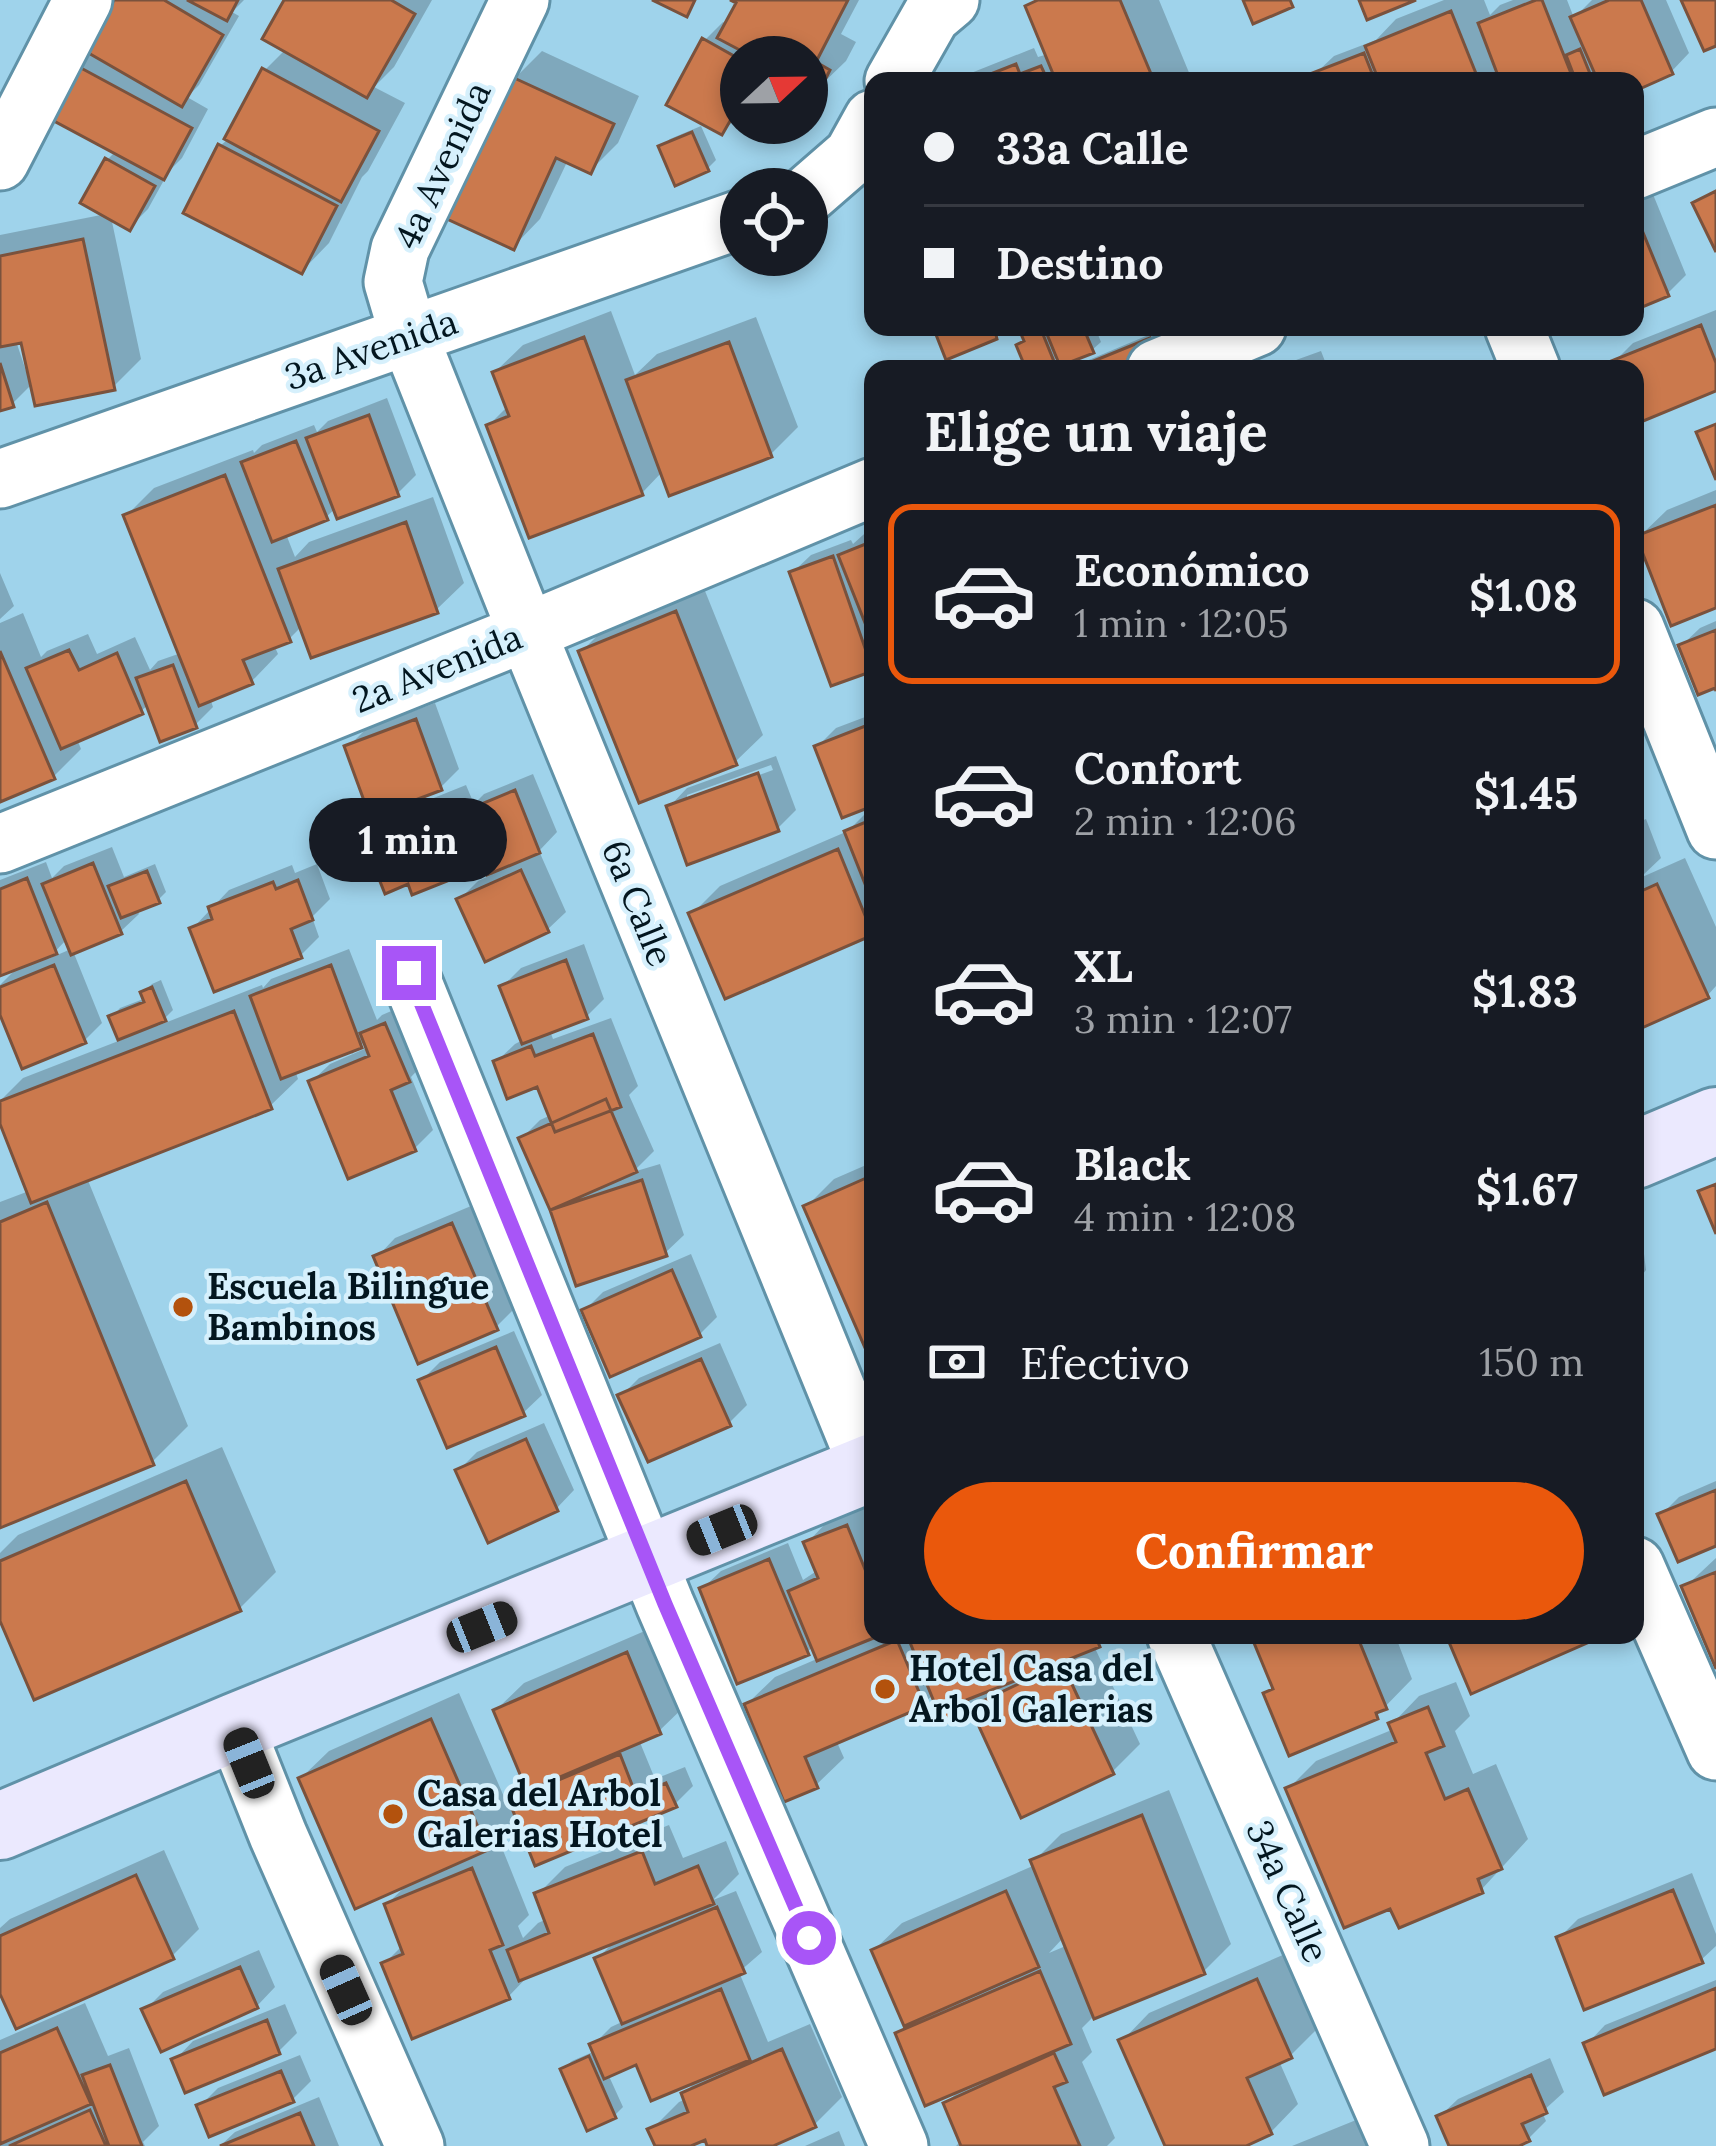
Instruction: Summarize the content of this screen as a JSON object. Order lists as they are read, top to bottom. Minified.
{"streets":{"street":["4a Avenida","3a Avenida","2a Avenida","6a Calle","34a Calle"]},"crossings":[["4a Avenida","3a Avenida"],["4a Avenida","6a Calle"],["3a Avenida","6a Calle"],["2a Avenida","6a Calle"]],"places":["Escuela Bilingue Bambinos","Hotel Casa del Arbol Galerias","Casa del Arbol Galerias Hotel"],"north":"right","page":{"banner":["33a Calle","Destino"],"heading":"Elige un viaje","list":[{"name":"Económico","note":"1 min · 12:05","value":"$1.08"},{"name":"Confort","note":"2 min · 12:06","value":"$1.45"},{"name":"XL","note":"3 min · 12:07","value":"$1.83"},{"name":"Black","note":"4 min · 12:08","value":"$1.67"}],"bubble":"1 min","pay":["Efectivo","150 m"],"buttons":"Confirmar"}}
